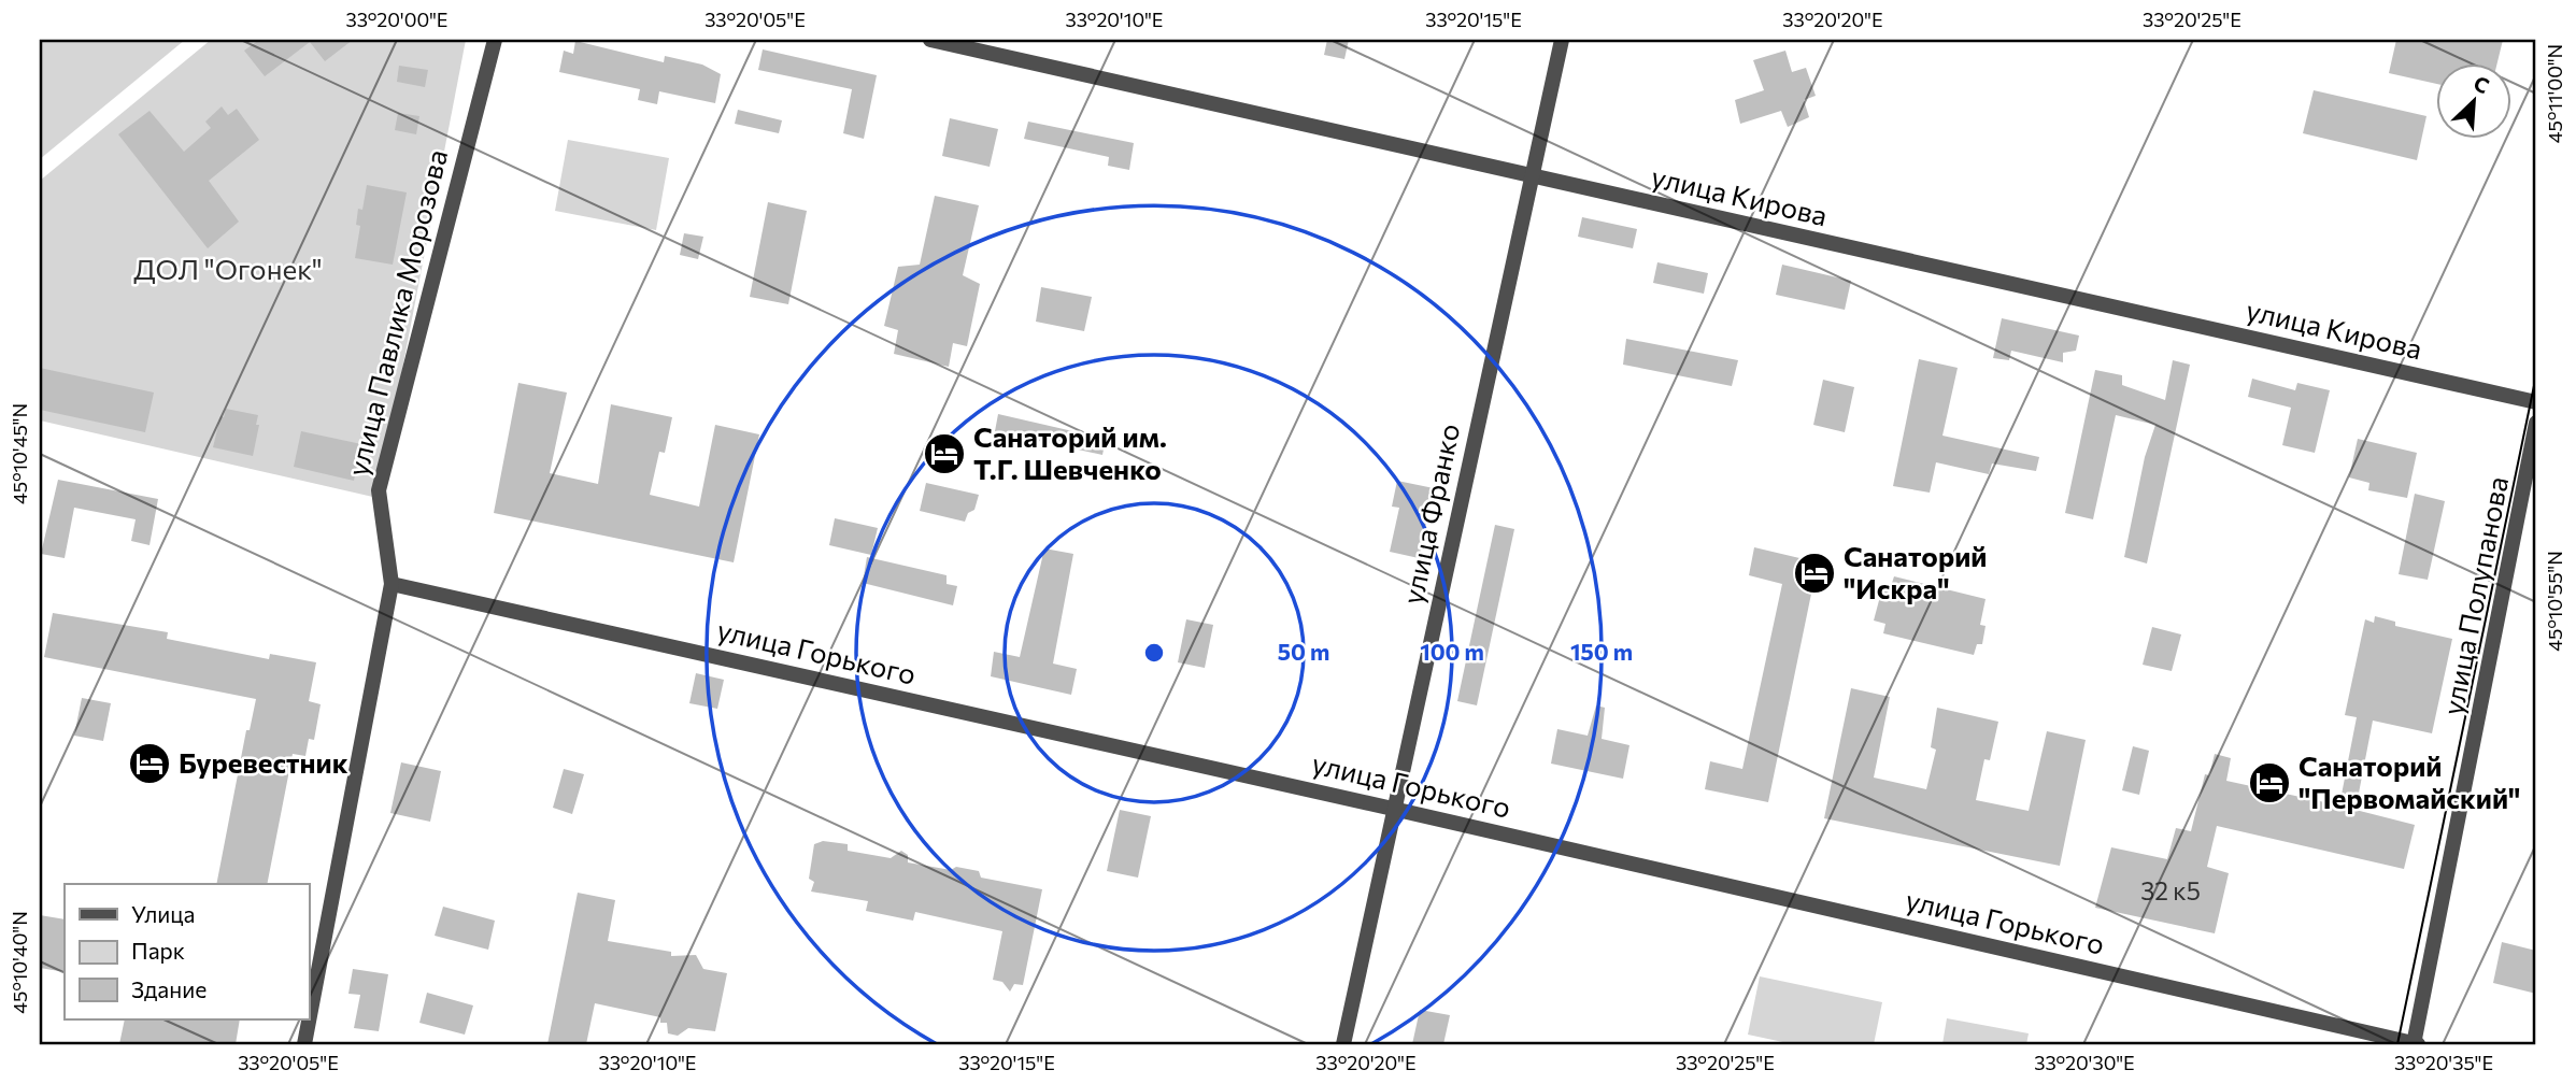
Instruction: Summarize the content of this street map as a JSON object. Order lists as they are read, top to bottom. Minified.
{"streets":{"street":["улица Кирова","улица Павлика Морозова","улица Франко","улица Полупанова","улица Горького"]},"crossings":[["улица Кирова","улица Франко"],["улица Павлика Морозова","улица Горького"],["улица Франко","улица Горького"],["улица Полупанова","улица Горького"]],"parks":["ДОЛ \"Огонек\""],"places":{"hotel":["Санаторий им. Т.Г. Шевченко","Санаторий \"Искра\"","Буревестник","Санаторий \"Первомайский\""]},"house_numbers":["32 к5"],"legend":["Улица","Парк","Здание"],"north":"top right","coordinates":["33°20'00\"E","33°20'05\"E","33°20'10\"E","33°20'15\"E","33°20'20\"E","33°20'25\"E","45°11'00\"N","45°10'45\"N","45°10'55\"N","45°10'40\"N","33°20'30\"E","33°20'35\"E"],"rings":["50 m","100 m","150 m"]}
